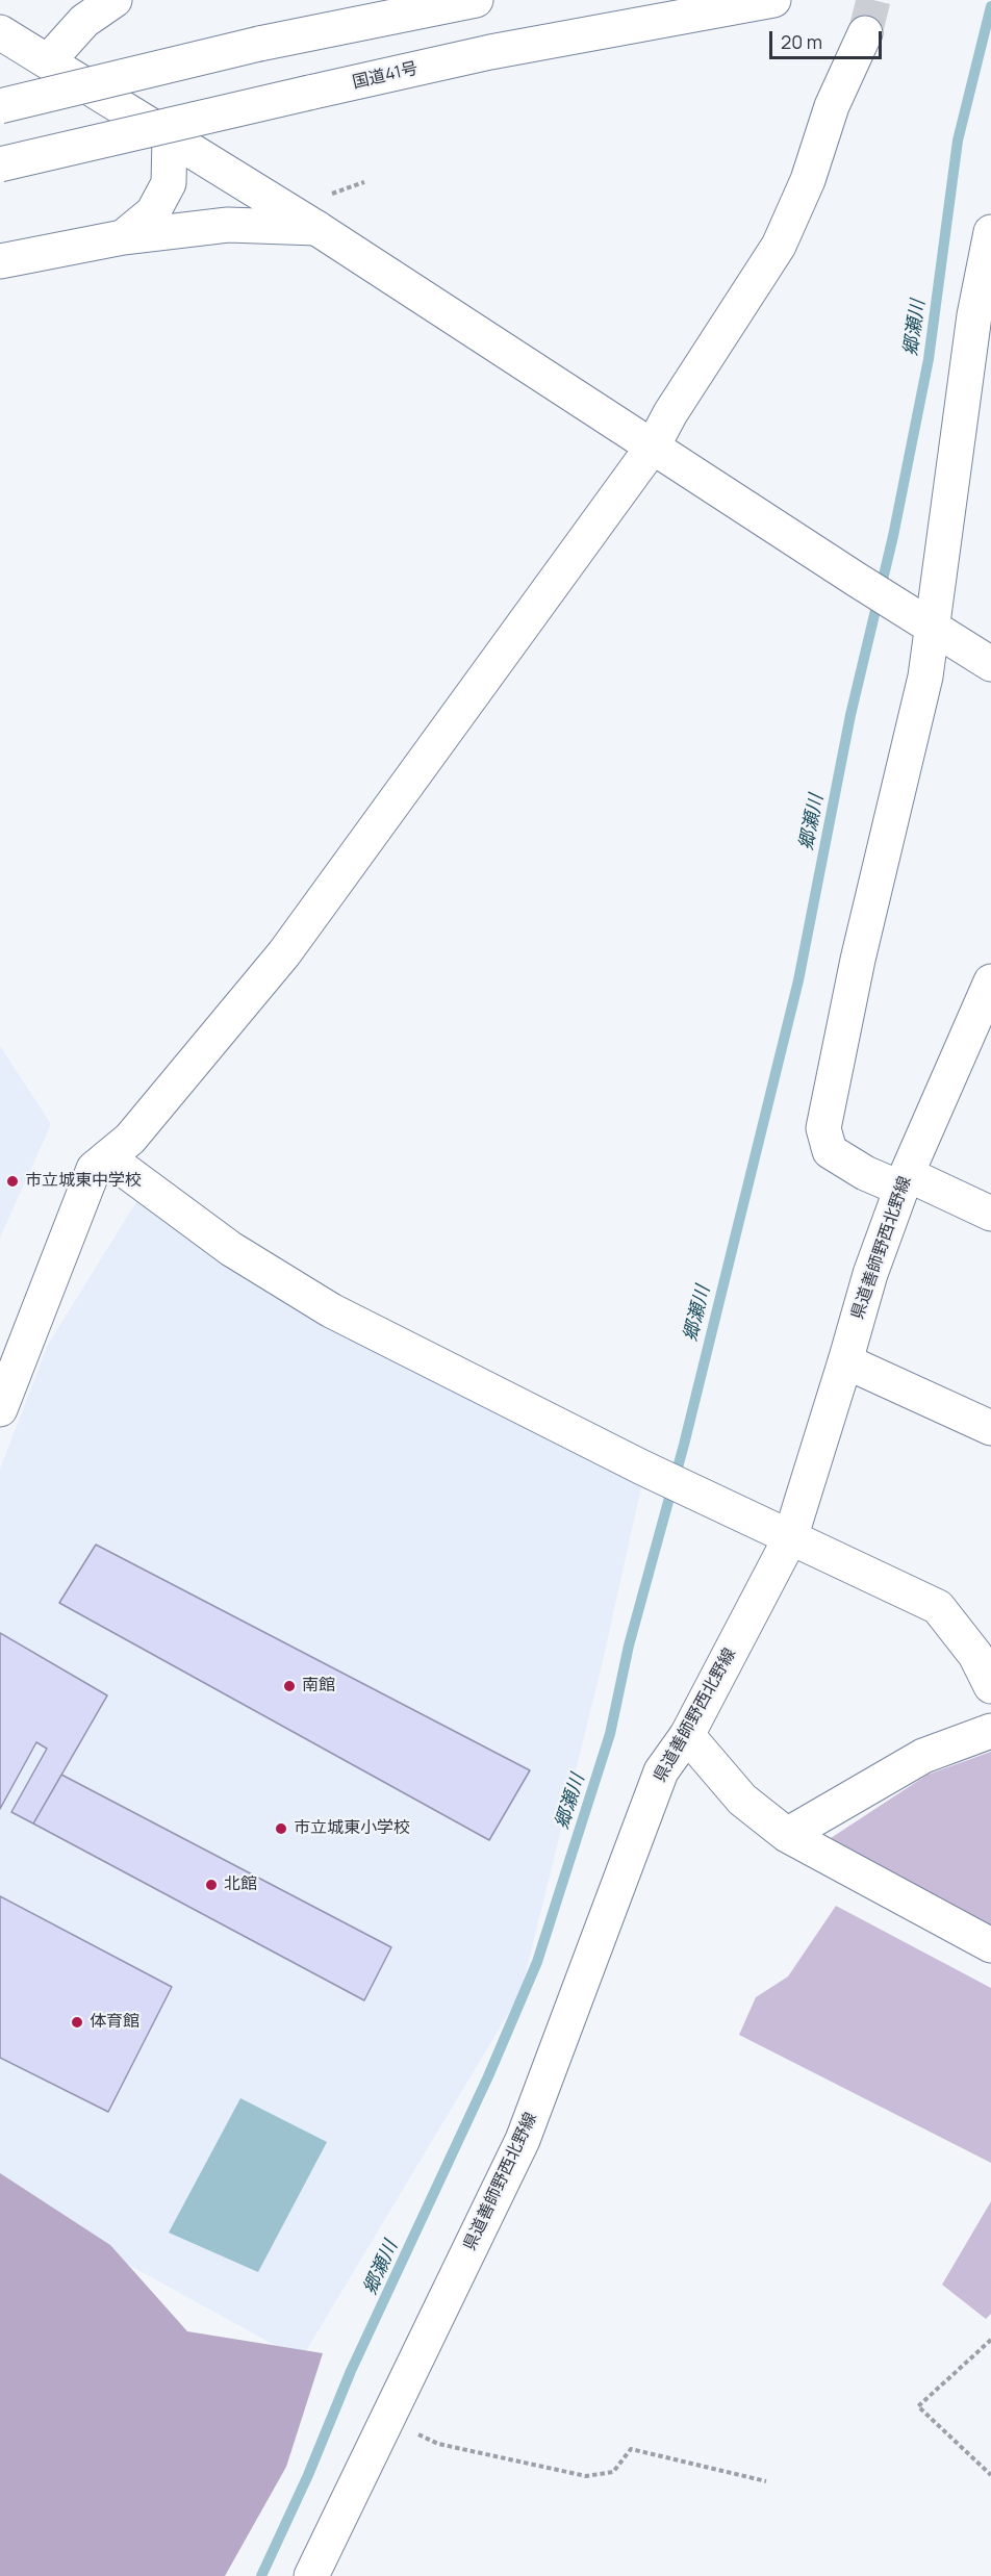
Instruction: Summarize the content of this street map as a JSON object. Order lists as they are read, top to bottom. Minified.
{"streets":{"main road":["国道41号","県道善師野西北野線"]},"water":["郷瀬川"],"places":["市立城東中学校","南館","市立城東小学校","北館","体育館"],"scale_bar":"20 m"}
